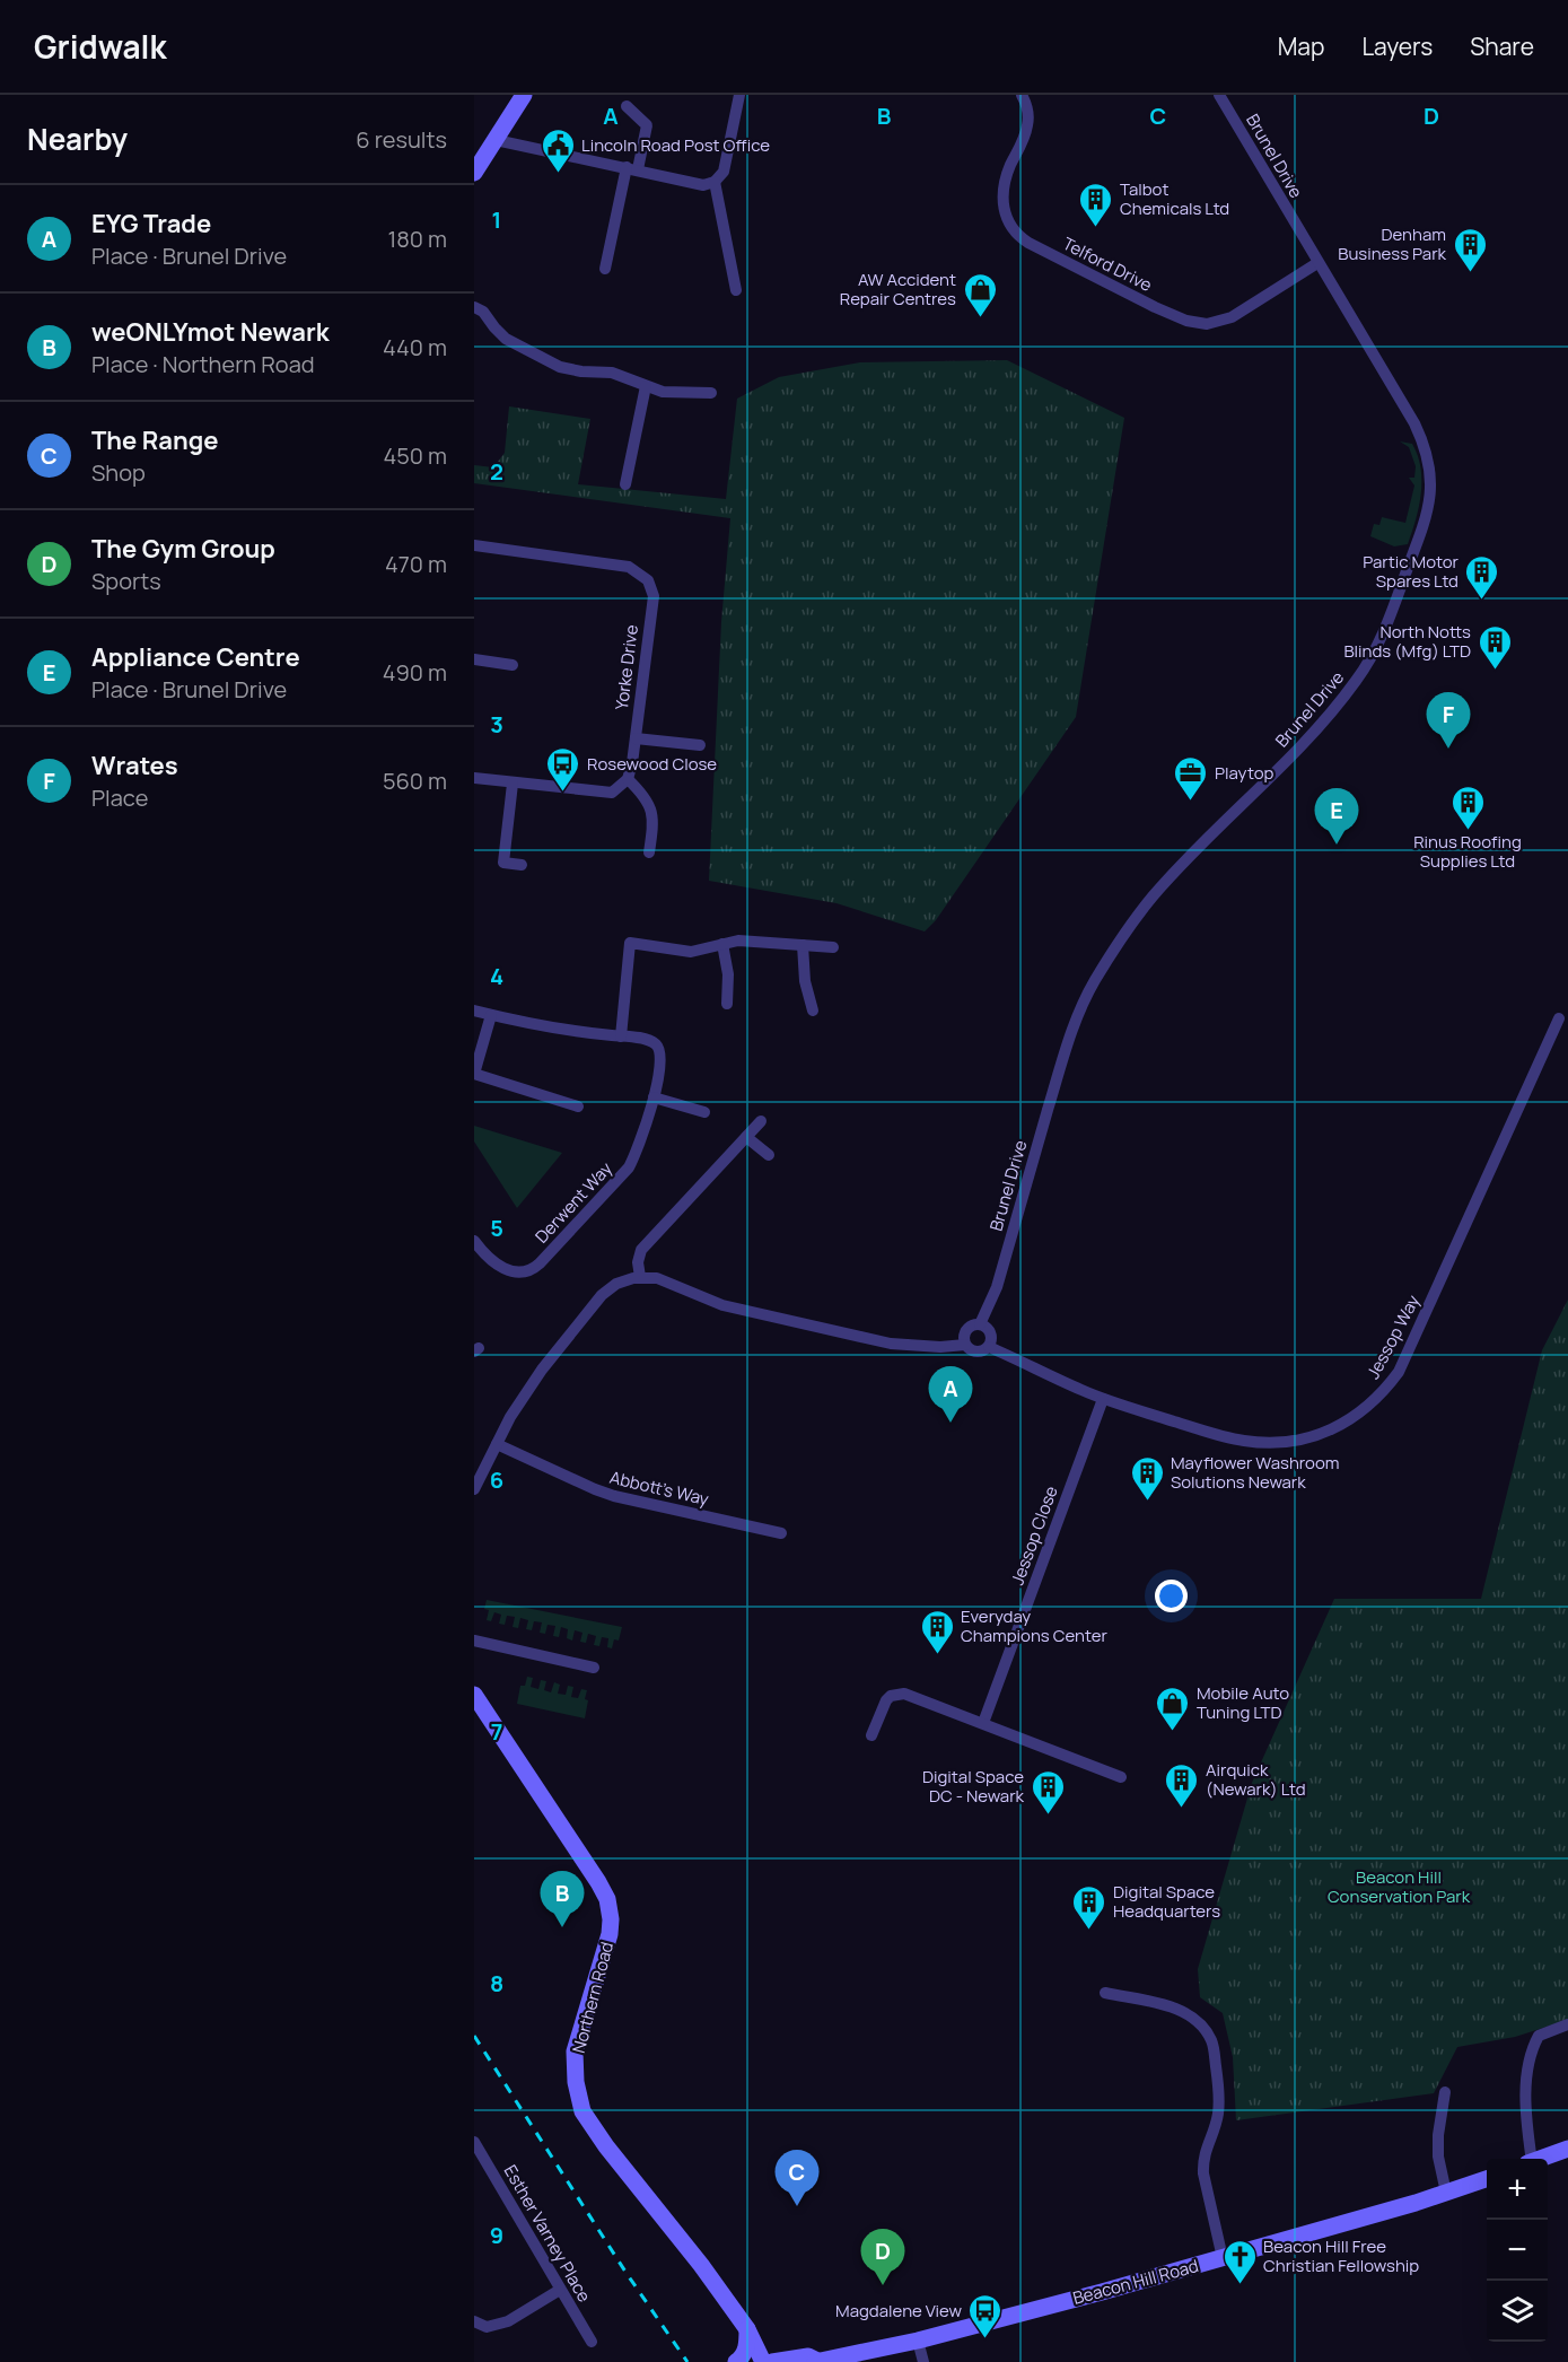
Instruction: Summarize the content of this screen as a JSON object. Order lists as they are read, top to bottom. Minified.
{"streets":{"street":["Brunel Drive","Telford Drive","Yorke Drive","Derwent Way","Jessop Way","Abbott's Way","Jessop Close","Northern Road","Esther Varney Place","Beacon Hill Road"]},"crossings":[["Brunel Drive","Telford Drive"],["Brunel Drive","Jessop Way"],["Jessop Way","Jessop Close"]],"parks":["Beacon Hill Conservation Park"],"places":{"public building":["Lincoln Road Post Office"],"building":["Talbot Chemicals Ltd","Denham Business Park","Partic Motor Spares Ltd","North Notts Blinds (Mfg) LTD","Rinus Roofing Supplies Ltd","Mayflower Washroom Solutions Newark","Everyday Champions Center","Airquick (Newark) Ltd","Digital Space DC - Newark","Digital Space Headquarters"],"shop":["AW Accident Repair Centres","Mobile Auto Tuning LTD"],"bus stop":["Rosewood Close","Magdalene View"],"office":["Playtop"],"church":["Beacon Hill Free Christian Fellowship"]},"page":{"header":"Gridwalk","nav":["Map","Layers","Share"],"heading":["Nearby","6 results"],"list":[{"mark":"A","name":"EYG Trade","note":"Place · Brunel Drive","value":"180 m"},{"mark":"B","name":"weONLYmot Newark","note":"Place · Northern Road","value":"440 m"},{"mark":"C","name":"The Range","note":"Shop","value":"450 m"},{"mark":"D","name":"The Gym Group","note":"Sports","value":"470 m"},{"mark":"E","name":"Appliance Centre","note":"Place · Brunel Drive","value":"490 m"},{"mark":"F","name":"Wrates","note":"Place","value":"560 m"}],"pins":["F","E","A","B","C","D"],"map_buttons":["+","−"]},"grid":{"columns":["A","B","C","D"],"rows":["1","2","3","4","5","6","7","8","9"]}}
